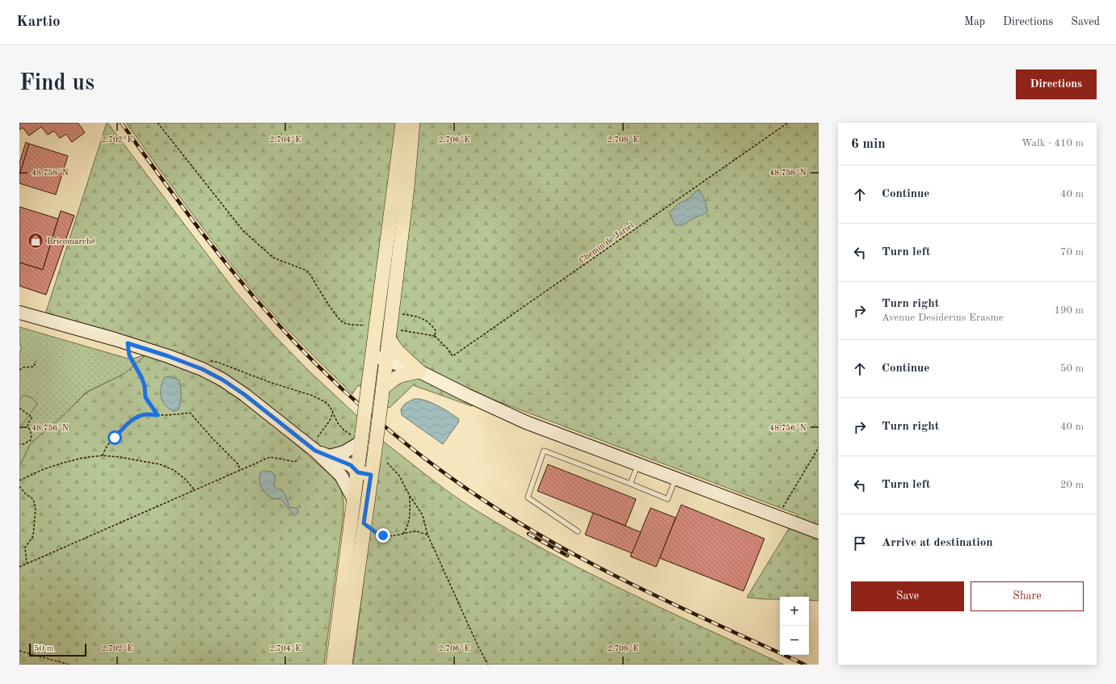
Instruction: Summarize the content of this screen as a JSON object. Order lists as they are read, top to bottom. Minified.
{"streets":{"path":["Chemin de Jariel"]},"places":{"shop":["Bricomarché"]},"scale_bar":"50 m","page":{"header":"Kartio","nav":["Map","Directions","Saved"],"buttons":["Directions",["Save","Share"]],"title":"Find us","heading":["6 min","Walk · 410 m"],"list":[["Continue","40 m"],["Turn left","70 m"],["Turn right","Avenue Desiderius Erasme","190 m"],["Continue","50 m"],["Turn right","40 m"],["Turn left","20 m"],"Arrive at destination"],"map_buttons":["+","−"],"scale":"50 m"},"coordinates":["2.702°E","2.704°E","2.706°E","2.708°E","48.758°N","48.756°N"]}
